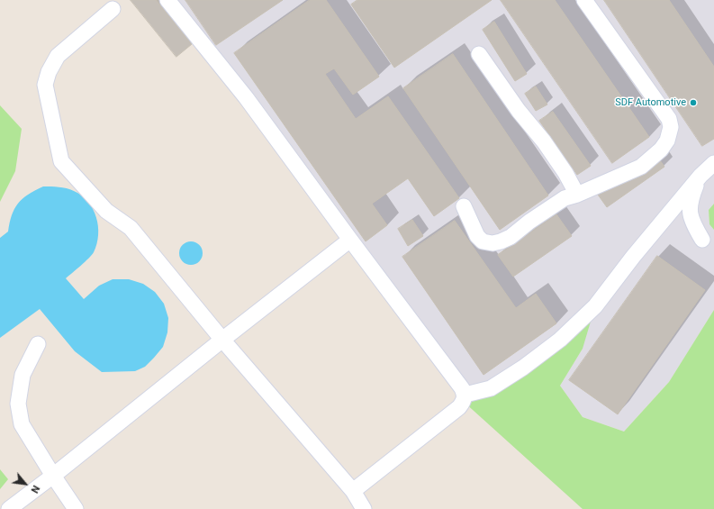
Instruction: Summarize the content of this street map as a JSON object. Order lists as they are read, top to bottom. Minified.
{"places":["SDF Automotive"],"north":"bottom right"}
